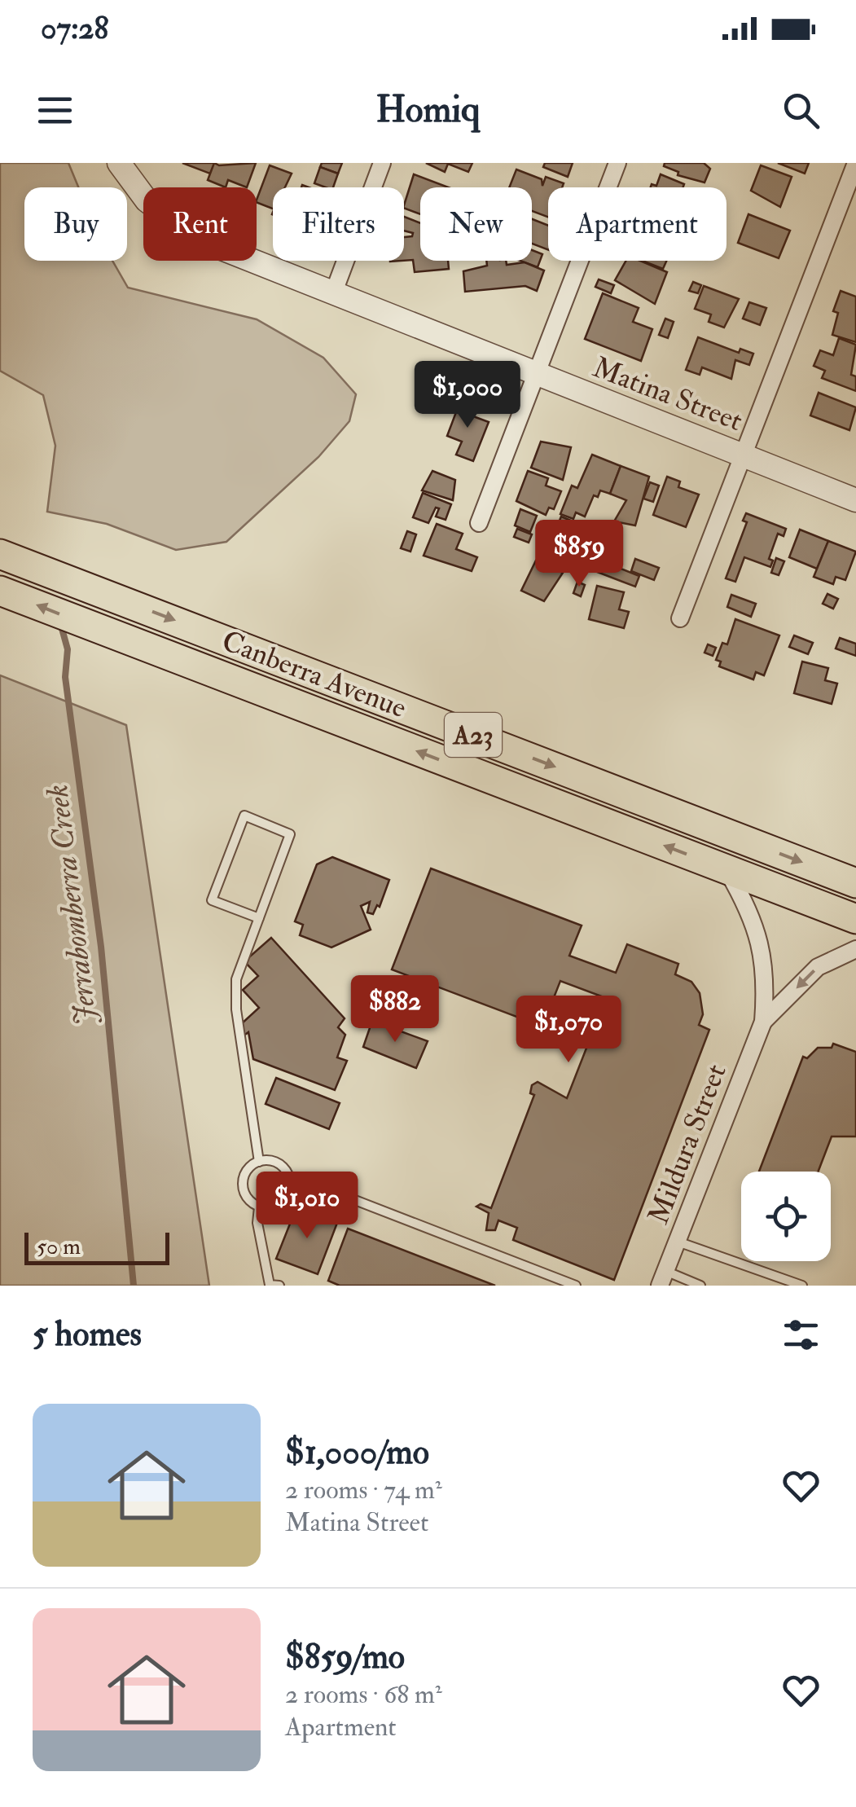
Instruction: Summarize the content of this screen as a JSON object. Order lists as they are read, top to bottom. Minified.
{"streets":{"highway":["Canberra Avenue","A23"],"street":["Matina Street","Mildura Street"]},"crossings":[["Canberra Avenue","Mildura Street"]],"water":["Jerrabomberra Creek"],"scale_bar":"50 m","page":{"status":"07:28","header":"Homiq","chip":["Buy","Rent","Filters","New","Apartment"],"price":["$1,000","$859","$882","$1,070","$1,010"],"scale":"50 m","heading":"5 homes","list":[{"name":"$1,000/mo","note":"2 rooms · 74 m² · Matina Street"},{"name":"$859/mo","note":"2 rooms · 68 m² · Apartment"}]}}
